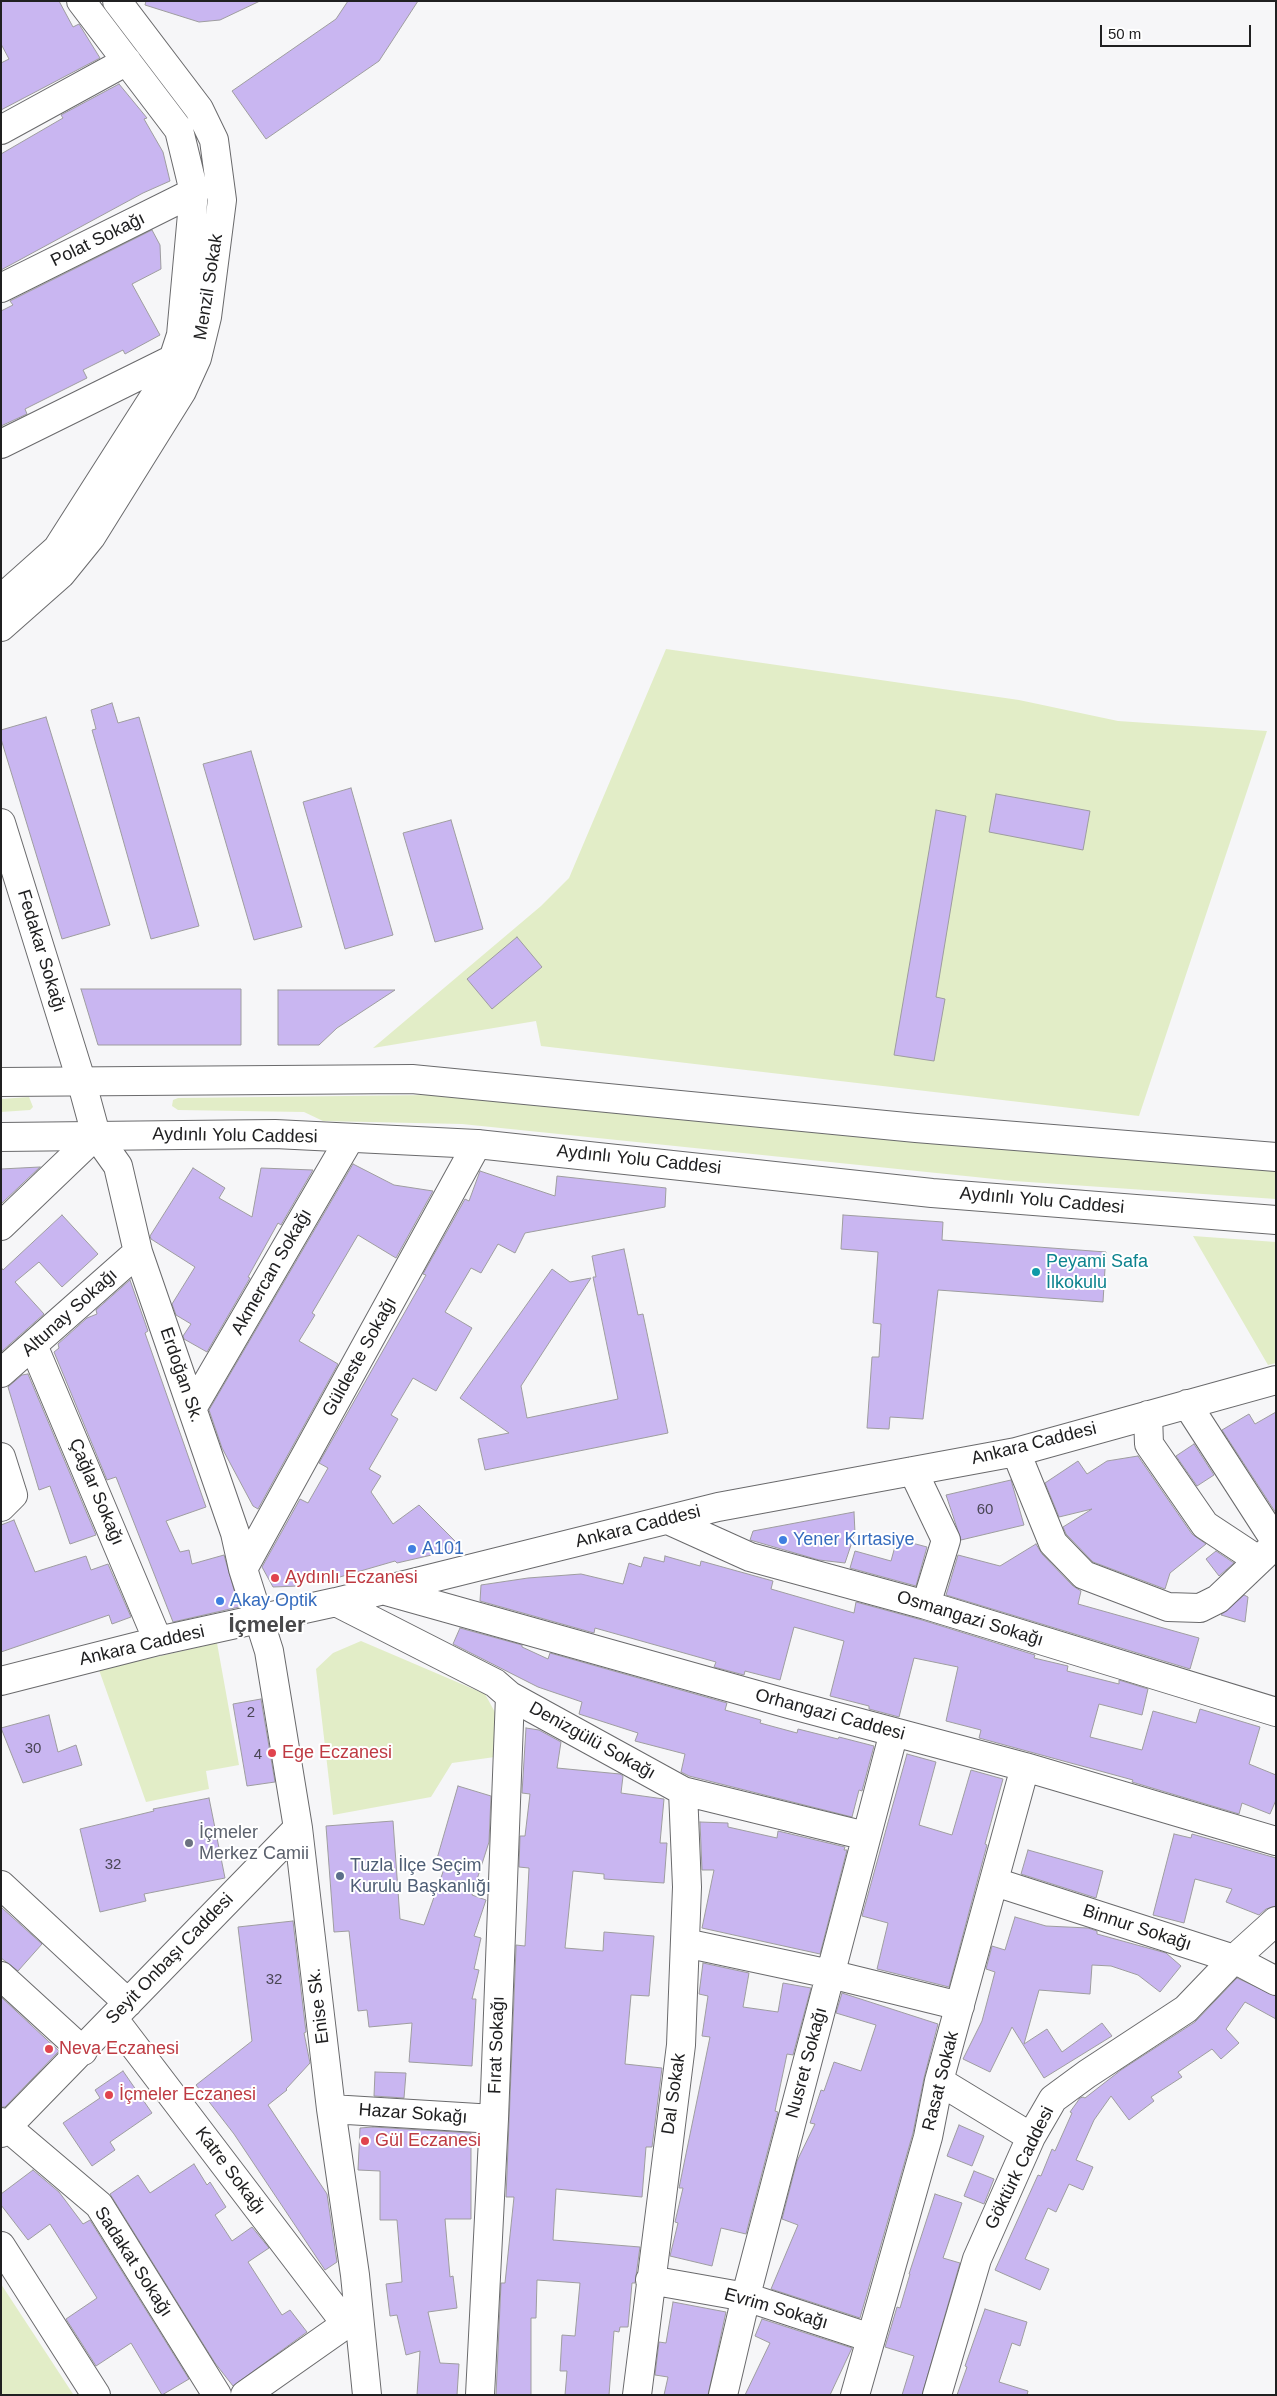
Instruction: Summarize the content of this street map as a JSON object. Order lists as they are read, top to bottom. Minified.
{"streets":{"street":["Polat Sokağı","Menzil Sokak","Fedakar Sokağı","Aydınlı Yolu Caddesi","Akmercan Sokağı","Altunay Sokağı","Güldeste Sokağı","Erdoğan Sk.","Ankara Caddesi","Çağlar Sokağı","Osmangazi Sokağı","Orhangazi Caddesi","Denizgülü Sokağı","Binnur Sokağı","Seyit Onbaşı Caddesi","Enise Sk.","Fırat Sokağı","Nusret Sokağı","Rasat Sokak","Dal Sokak","Hazar Sokağı","Göktürk Caddesi","Katre Sokağı","Sadakat Sokağı","Evrim Sokağı"]},"crossings":[["Polat Sokağı","Menzil Sokak"],["Fedakar Sokağı","Aydınlı Yolu Caddesi"],["Fedakar Sokağı","Erdoğan Sk."],["Aydınlı Yolu Caddesi","Akmercan Sokağı"],["Aydınlı Yolu Caddesi","Güldeste Sokağı"],["Aydınlı Yolu Caddesi","Erdoğan Sk."],["Akmercan Sokağı","Erdoğan Sk."],["Altunay Sokağı","Erdoğan Sk."],["Altunay Sokağı","Çağlar Sokağı"],["Güldeste Sokağı","Erdoğan Sk."],["Erdoğan Sk.","Ankara Caddesi"],["Erdoğan Sk.","Enise Sk."],["Ankara Caddesi","Çağlar Sokağı"],["Ankara Caddesi","Osmangazi Sokağı"],["Ankara Caddesi","Orhangazi Caddesi"],["Ankara Caddesi","Denizgülü Sokağı"],["Ankara Caddesi","Enise Sk."],["Orhangazi Caddesi","Nusret Sokağı"],["Orhangazi Caddesi","Rasat Sokak"],["Denizgülü Sokağı","Fırat Sokağı"],["Denizgülü Sokağı","Nusret Sokağı"],["Denizgülü Sokağı","Dal Sokak"],["Binnur Sokağı","Rasat Sokak"],["Binnur Sokağı","Göktürk Caddesi"],["Seyit Onbaşı Caddesi","Enise Sk."],["Seyit Onbaşı Caddesi","Katre Sokağı"],["Seyit Onbaşı Caddesi","Sadakat Sokağı"],["Enise Sk.","Hazar Sokağı"],["Enise Sk.","Katre Sokağı"],["Fırat Sokağı","Hazar Sokağı"],["Nusret Sokağı","Evrim Sokağı"],["Rasat Sokak","Evrim Sokağı"],["Dal Sokak","Evrim Sokağı"]],"districts":["İçmeler"],"places":["Peyami Safa İlkokulu","Yener Kırtasiye","A101","Aydınlı Eczanesi","Akay Optik","Ege Eczanesi","İçmeler Merkez Camii","Tuzla İlçe Seçim Kurulu Başkanlığı","Neva Eczanesi","İçmeler Eczanesi","Gül Eczanesi"],"house_numbers":["60","2","30","4","32","32"],"scale_bar":"50 m"}
